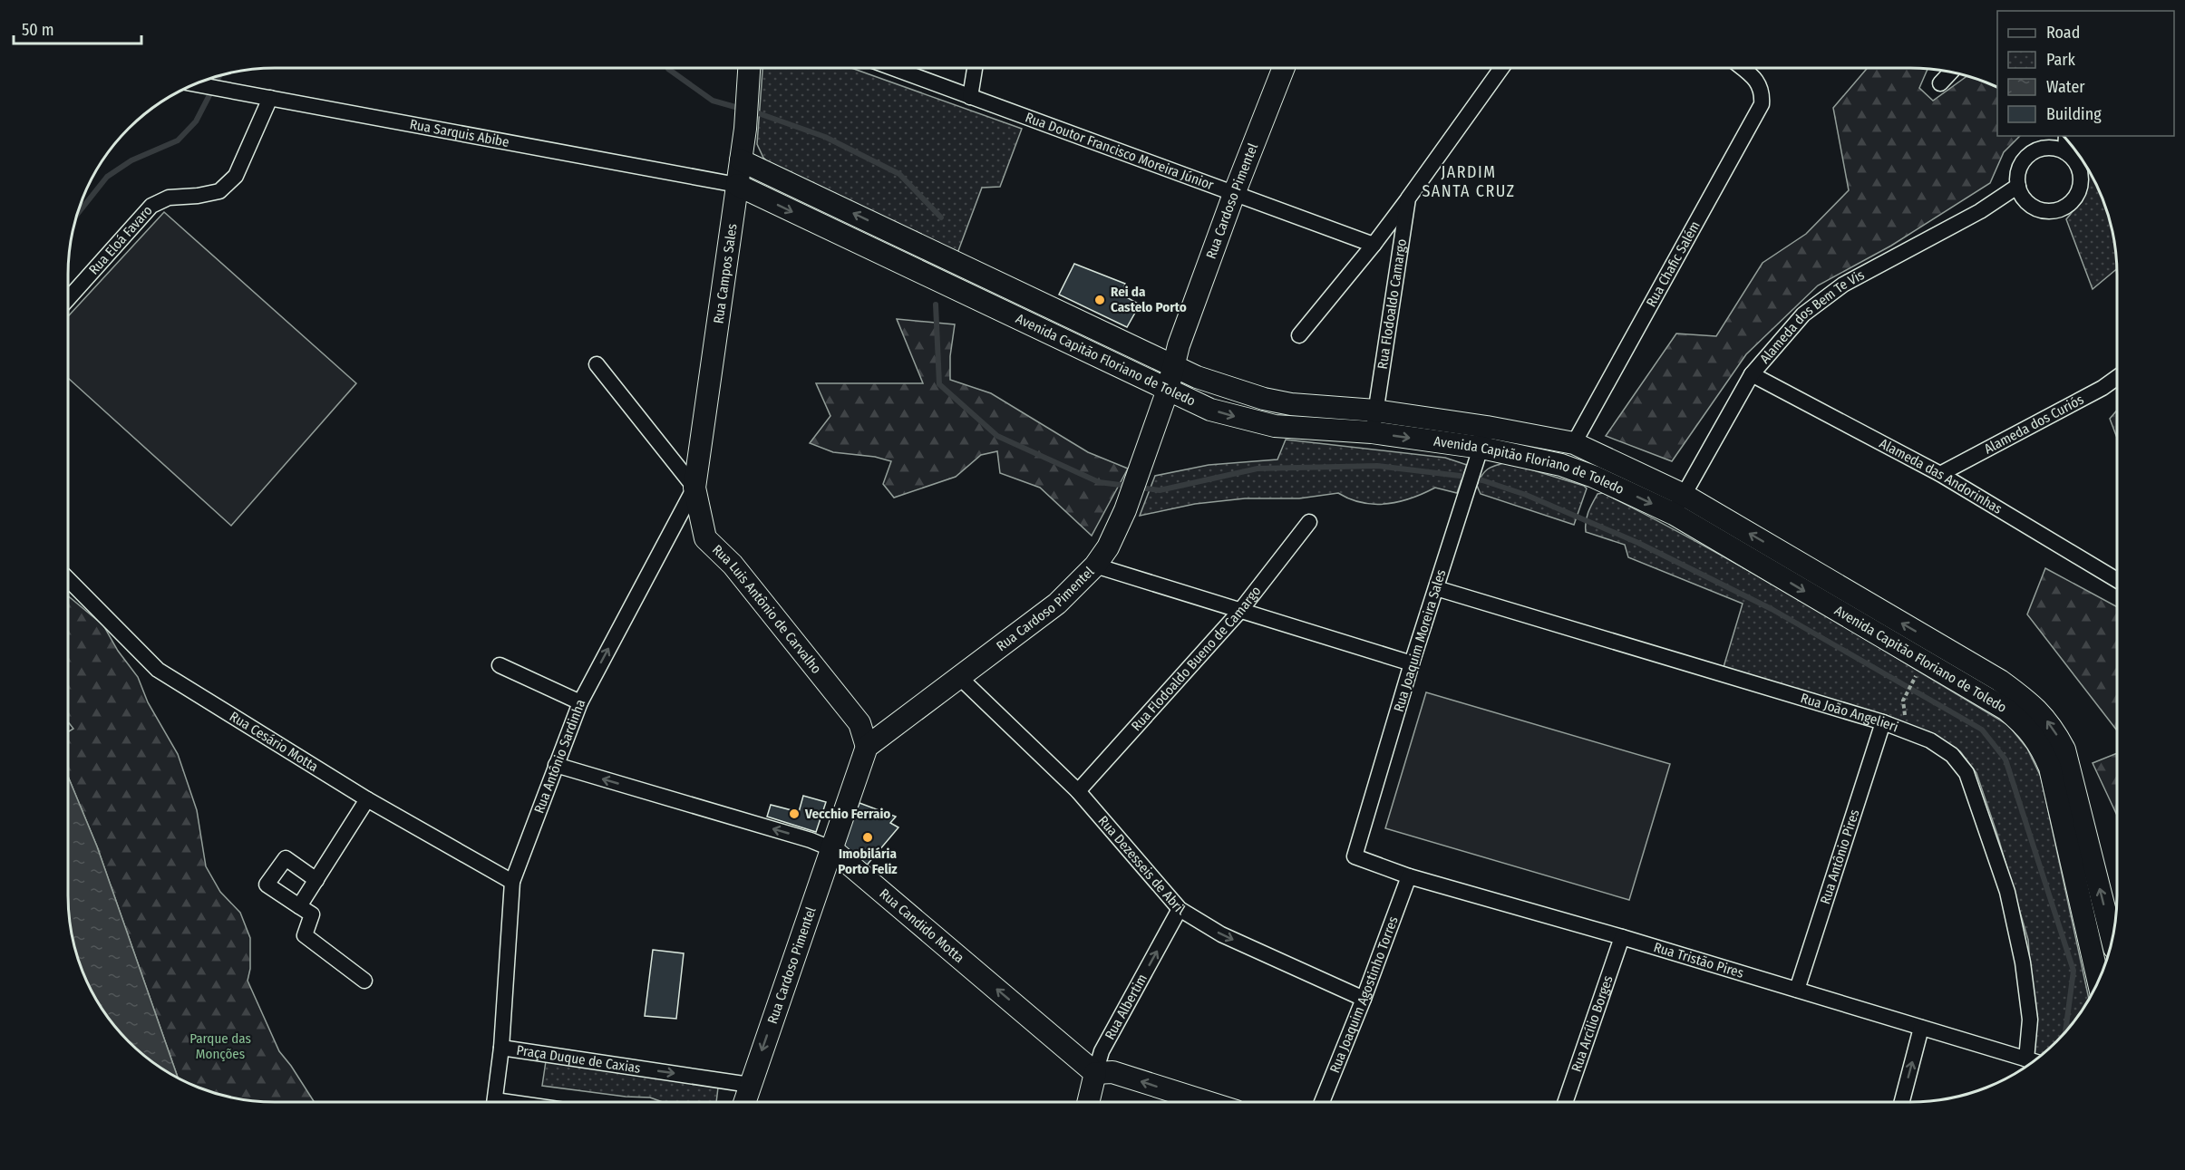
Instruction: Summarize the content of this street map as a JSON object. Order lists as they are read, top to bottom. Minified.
{"streets":{"main road":["Rua Cardoso Pimentel","Rua Campos Sales","Avenida Capitão Floriano de Toledo","Rua Luis Antônio de Carvalho","Rua Candido Motta","Rua Albertim"],"street":["Rua Sarquis Abibe","Rua Doutor Francisco Moreira Júnior","Rua Eloá Favaro","Rua Chafic Salém","Rua Flodoaldo Camargo","Alameda dos Bem Te Vis","Alameda dos Curiós","Alameda das Andorinhas","Rua Joaquim Moreira Sales","Rua Flodoaldo Bueno de Camargo","Rua João Angelieri","Rua Cesário Motta","Rua Antônio Sardinha","Rua Antônio Pires","Rua Dezesseis de Abril","Rua Tristão Pires","Rua Joaquim Agostinho Torres","Rua Arcílio Borges","Praça Duque de Caxias"]},"crossings":[["Rua Sarquis Abibe","Rua Eloá Favaro"],["Rua Sarquis Abibe","Rua Campos Sales"],["Rua Sarquis Abibe","Avenida Capitão Floriano de Toledo"],["Rua Doutor Francisco Moreira Júnior","Rua Cardoso Pimentel"],["Rua Doutor Francisco Moreira Júnior","Rua Flodoaldo Camargo"],["Rua Cardoso Pimentel","Avenida Capitão Floriano de Toledo"],["Rua Cardoso Pimentel","Rua Luis Antônio de Carvalho"],["Rua Cardoso Pimentel","Rua Dezesseis de Abril"],["Rua Cardoso Pimentel","Rua Candido Motta"],["Rua Cardoso Pimentel","Praça Duque de Caxias"],["Rua Chafic Salém","Avenida Capitão Floriano de Toledo"],["Rua Campos Sales","Avenida Capitão Floriano de Toledo"],["Rua Campos Sales","Rua Luis Antônio de Carvalho"],["Rua Campos Sales","Rua Antônio Sardinha"],["Rua Flodoaldo Camargo","Avenida Capitão Floriano de Toledo"],["Alameda dos Bem Te Vis","Avenida Capitão Floriano de Toledo"],["Alameda dos Bem Te Vis","Alameda das Andorinhas"],["Avenida Capitão Floriano de Toledo","Rua Joaquim Moreira Sales"],["Alameda dos Curiós","Alameda das Andorinhas"],["Rua Luis Antônio de Carvalho","Rua Antônio Sardinha"],["Rua Joaquim Moreira Sales","Rua João Angelieri"],["Rua Joaquim Moreira Sales","Rua Tristão Pires"],["Rua Flodoaldo Bueno de Camargo","Rua Dezesseis de Abril"],["Rua João Angelieri","Rua Antônio Pires"],["Rua João Angelieri","Rua Tristão Pires"],["Rua Cesário Motta","Rua Antônio Sardinha"],["Rua Antônio Sardinha","Rua Candido Motta"],["Rua Antônio Sardinha","Praça Duque de Caxias"],["Rua Antônio Pires","Rua Tristão Pires"],["Rua Dezesseis de Abril","Rua Joaquim Agostinho Torres"],["Rua Dezesseis de Abril","Rua Albertim"],["Rua Candido Motta","Rua Albertim"],["Rua Tristão Pires","Rua Joaquim Agostinho Torres"],["Rua Tristão Pires","Rua Arcílio Borges"]],"one_way":["Rua Antônio Sardinha","Rua Dezesseis de Abril","Rua Candido Motta","Rua Albertim","Praça Duque de Caxias"],"districts":["JARDIM SANTA CRUZ"],"parks":["Parque das Monções"],"places":["Rei da Castelo Porto","Vecchio Ferraio","Imobilária Porto Feliz"],"legend":["Road","Park","Water","Building"],"scale_bar":"50 m"}
